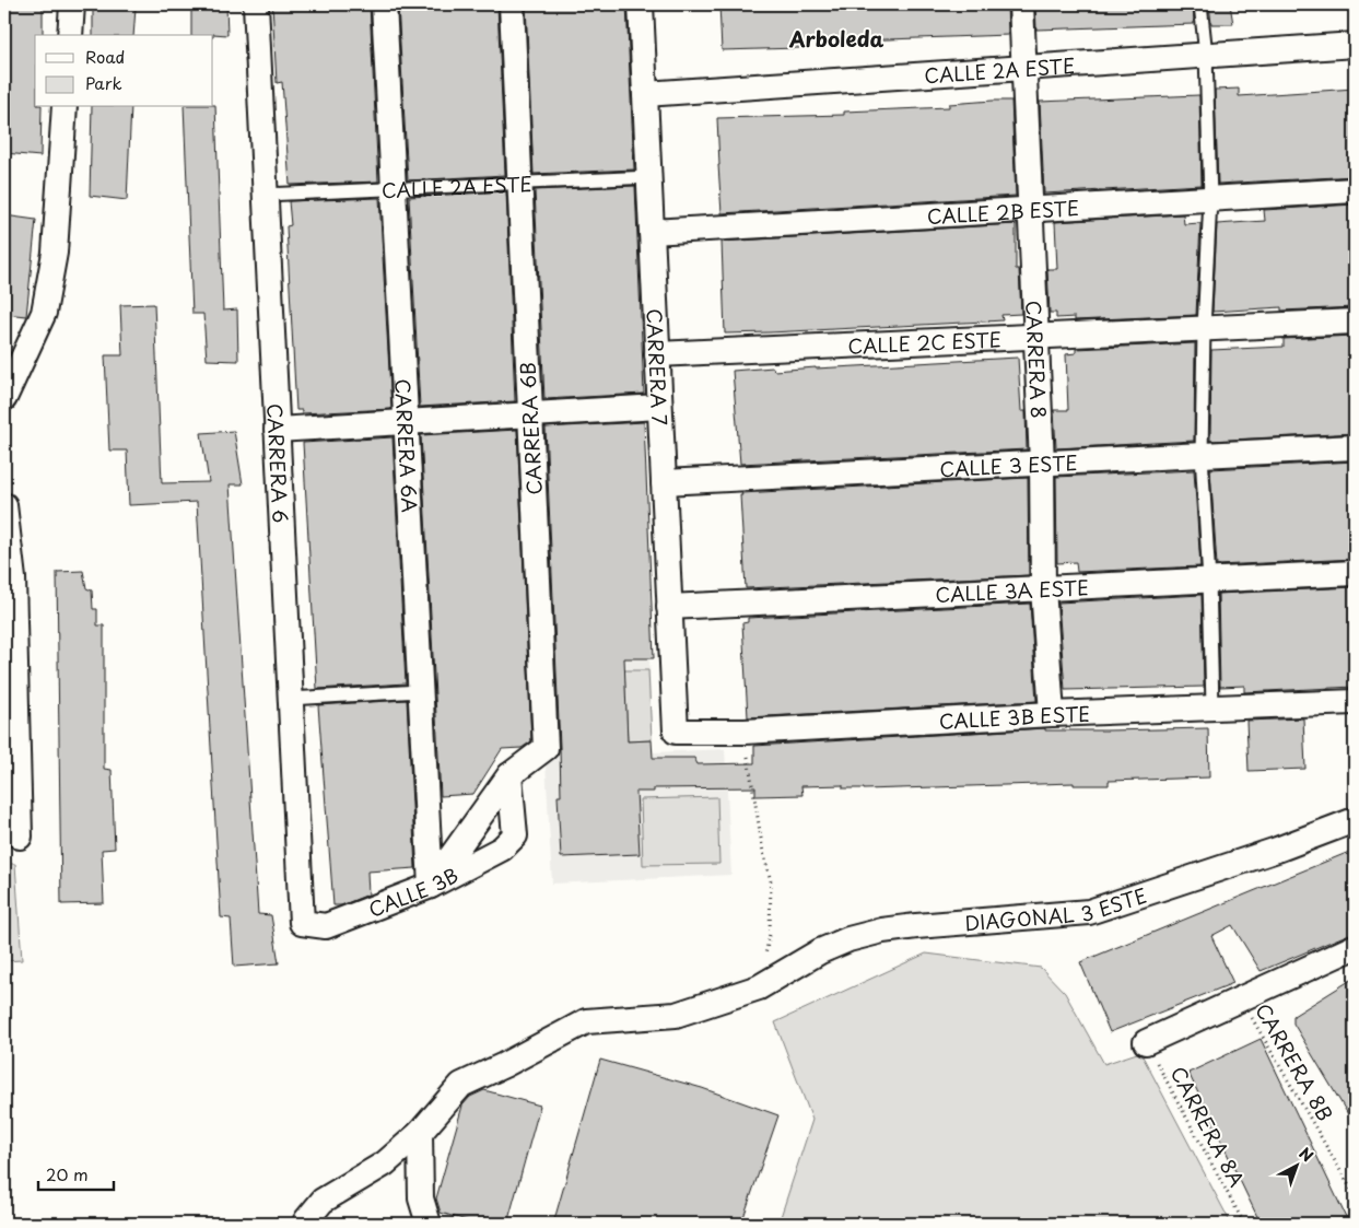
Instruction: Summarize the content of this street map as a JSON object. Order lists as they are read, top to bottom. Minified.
{"streets":{"street":["CALLE 2A ESTE","CALLE 2B ESTE","CALLE 2C ESTE","CARRERA 8","CARRERA 7","CARRERA 6B","CARRERA 6A","CARRERA 6","CALLE 3 ESTE","CALLE 3A ESTE","CALLE 3B ESTE","CALLE 3B","DIAGONAL 3 ESTE"],"path":["CARRERA 8B","CARRERA 8A"]},"crossings":[["CALLE 2A ESTE","CARRERA 8"],["CALLE 2A ESTE","CARRERA 7"],["CALLE 2A ESTE","CARRERA 6B"],["CALLE 2A ESTE","CARRERA 6A"],["CALLE 2A ESTE","CARRERA 6"],["CALLE 2B ESTE","CARRERA 8"],["CALLE 2B ESTE","CARRERA 7"],["CALLE 2C ESTE","CARRERA 8"],["CALLE 2C ESTE","CARRERA 7"],["CARRERA 8","CALLE 3 ESTE"],["CARRERA 8","CALLE 3A ESTE"],["CARRERA 8","CALLE 3B ESTE"],["CARRERA 7","CALLE 3 ESTE"],["CARRERA 7","CALLE 3A ESTE"],["CARRERA 7","CALLE 3B ESTE"],["CARRERA 6B","CALLE 3B"],["CARRERA 6A","CALLE 3B"],["CARRERA 6","CALLE 3B"]],"districts":["Arboleda"],"legend":["Road","Park"],"scale_bar":"20 m","north":"top right"}
